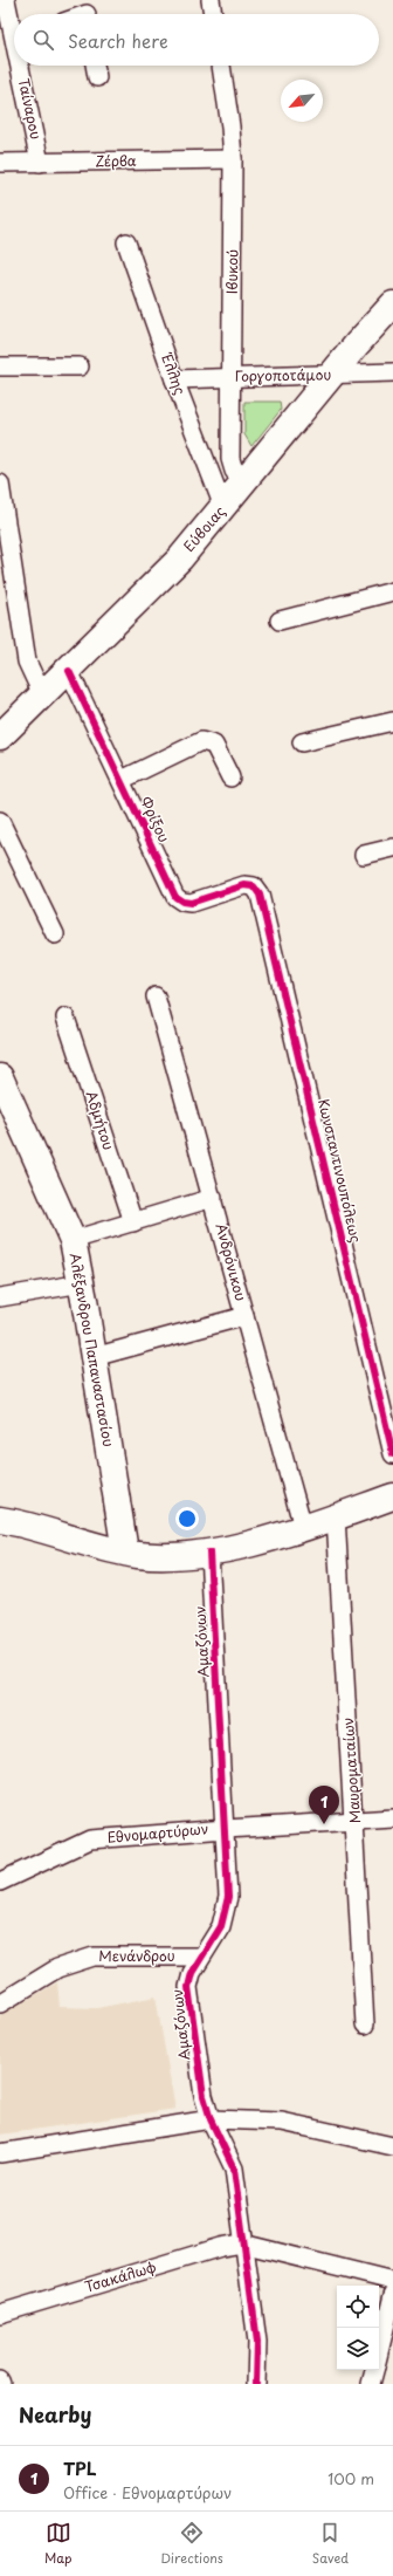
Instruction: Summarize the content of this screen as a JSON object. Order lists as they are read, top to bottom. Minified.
{"streets":{"main road":["Εύβοιας","Αλέξανδρου Παπαναστασίου"],"street":["Ταίναρου","Ζέρβα","Ιβυκού","Έλλης","Γοργοποτάμου","Φρίξου","Αδμήτου","Κωνσταντινουπόλεως","Ανδρόνικου","Αμαζόνων","Μαυροματαίων","Εθνομαρτύρων","Μενάνδρου","Τσακάλωφ"]},"crossings":[["Ταίναρου","Ζέρβα"],["Ζέρβα","Ιβυκού"],["Ιβυκού","Γοργοποτάμου"],["Ιβυκού","Εύβοιας"],["Έλλης","Γοργοποτάμου"],["Έλλης","Εύβοιας"],["Γοργοποτάμου","Εύβοιας"],["Εύβοιας","Φρίξου"],["Φρίξου","Κωνσταντινουπόλεως"],["Αμαζόνων","Εθνομαρτύρων"],["Αμαζόνων","Μενάνδρου"],["Αμαζόνων","Τσακάλωφ"],["Μαυροματαίων","Εθνομαρτύρων"]],"north":"bottom left","page":{"search":"Search here","pins":"1","heading":"Nearby","list":[{"mark":"1","name":"TPL","note":"Office · Εθνομαρτύρων","value":"100 m"}],"nav":["Map","Directions","Saved"]}}
